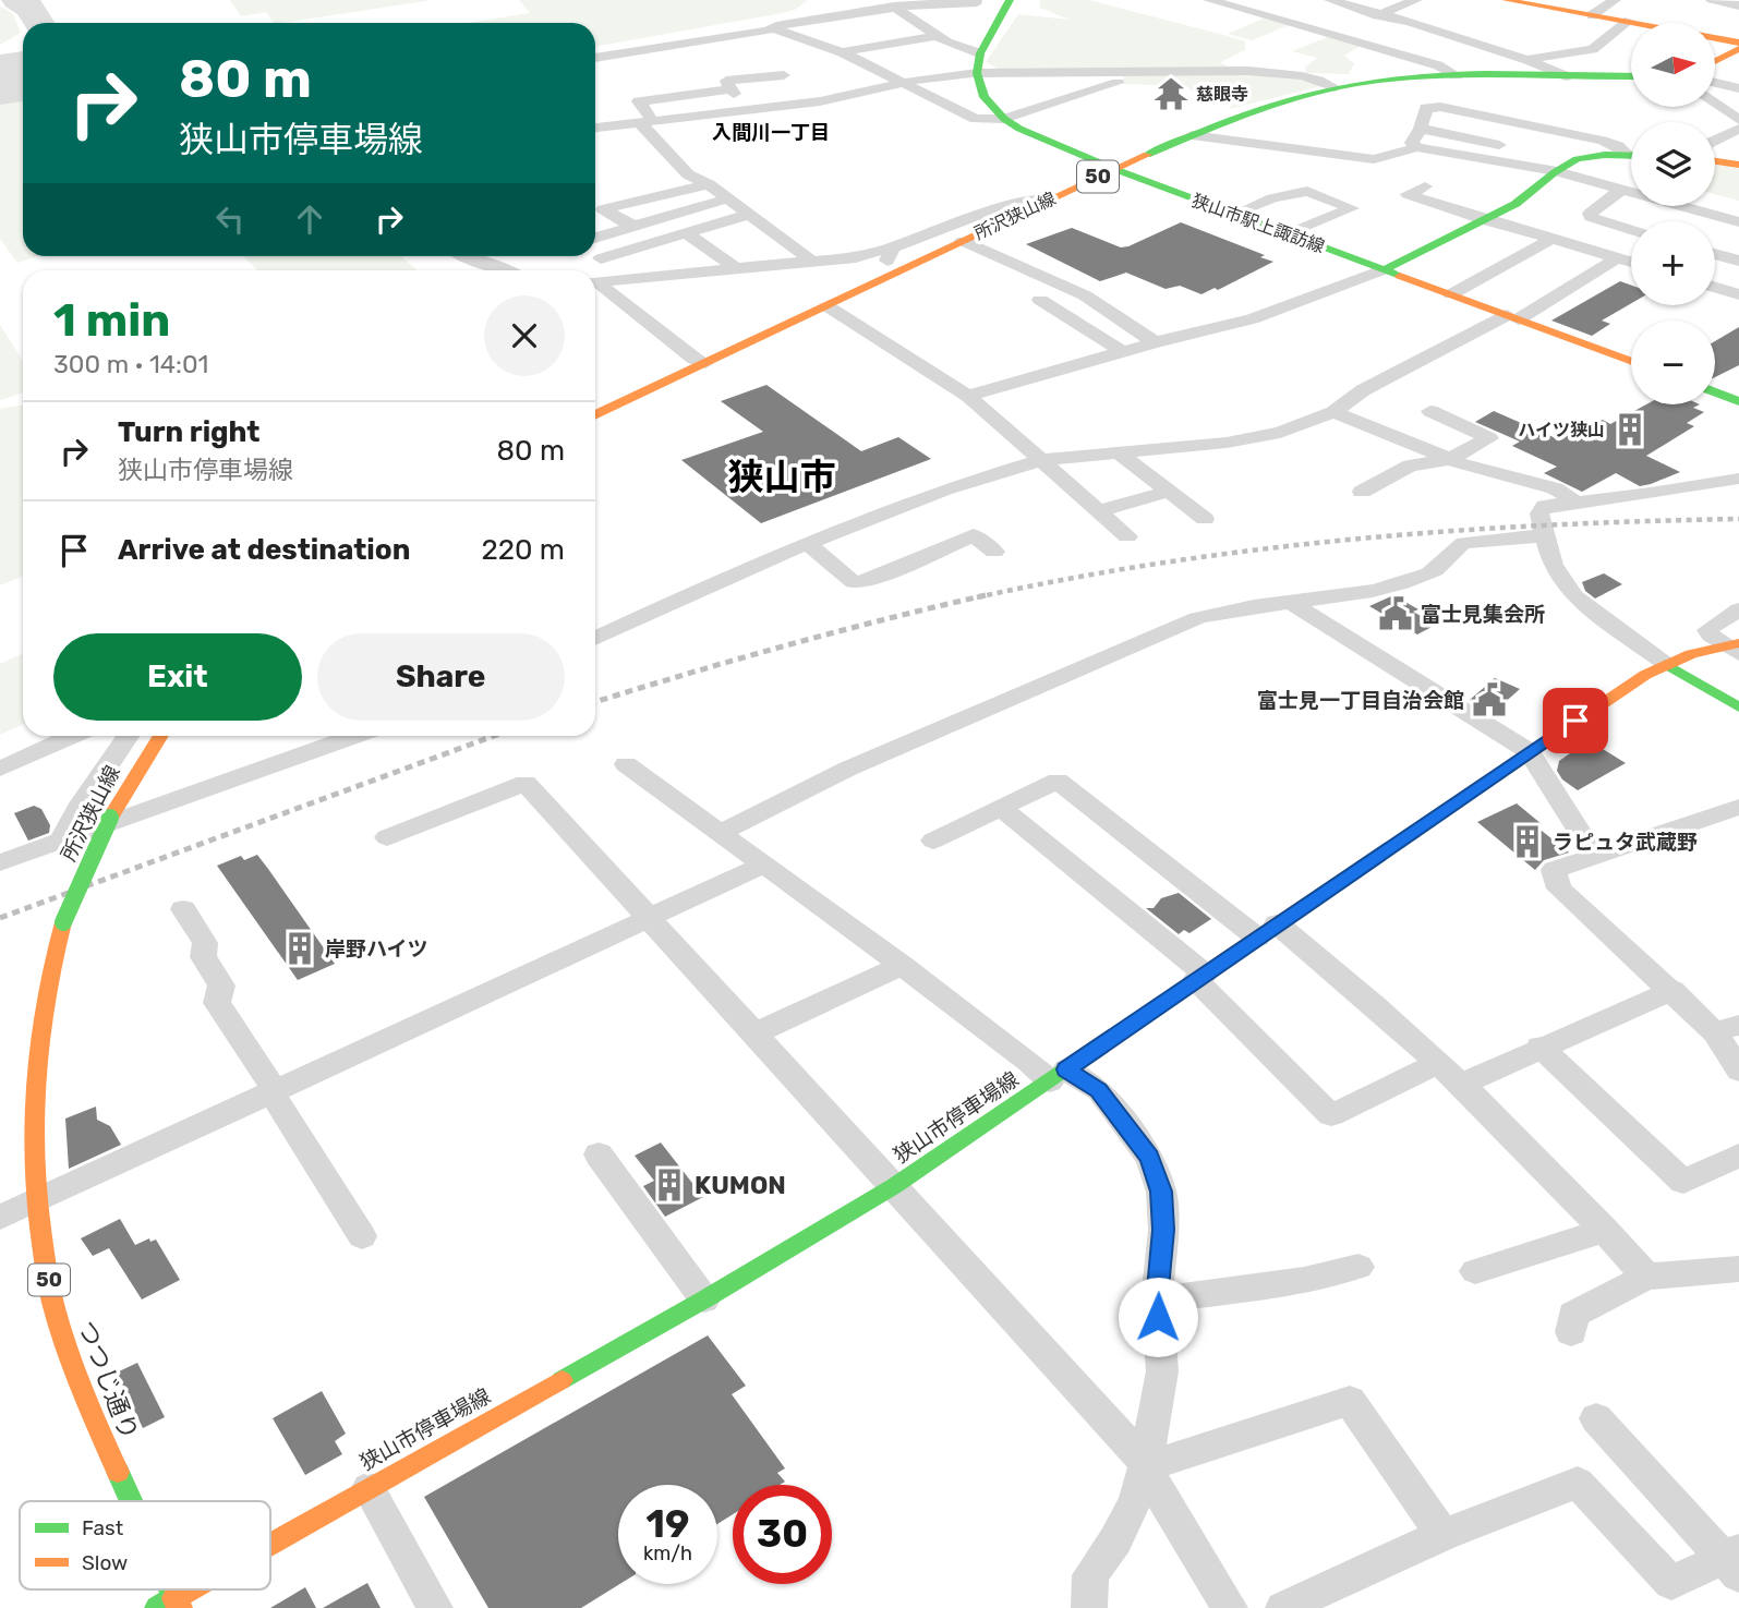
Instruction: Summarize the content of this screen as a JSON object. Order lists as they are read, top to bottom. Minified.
{"streets":{"main road":["50","所沢狭山線","狭山市駅上諏訪線","狭山市停車場線","つつじ通り"]},"crossings":[["所沢狭山線","狭山市駅上諏訪線"],["所沢狭山線","つつじ通り"]],"districts":["入間川一丁目","狭山市"],"places":{"temple":["慈眼寺"],"building":["ハイツ狭山","ラピュタ武蔵野","岸野ハイツ","KUMON"],"public building":["富士見集会所","富士見一丁目自治会館"]},"legend":["Fast","Slow"],"north":"right","page":{"map_buttons":["+","−"],"turn":["80 m","狭山市停車場線"],"heading":["1 min","300 m · 14:01"],"list":[{"name":"Turn right","note":"狭山市停車場線","value":"80 m"},{"name":"Arrive at destination","value":"220 m"}],"buttons":["Exit","Share"],"speed":"19 km/h","limit":"30"}}
